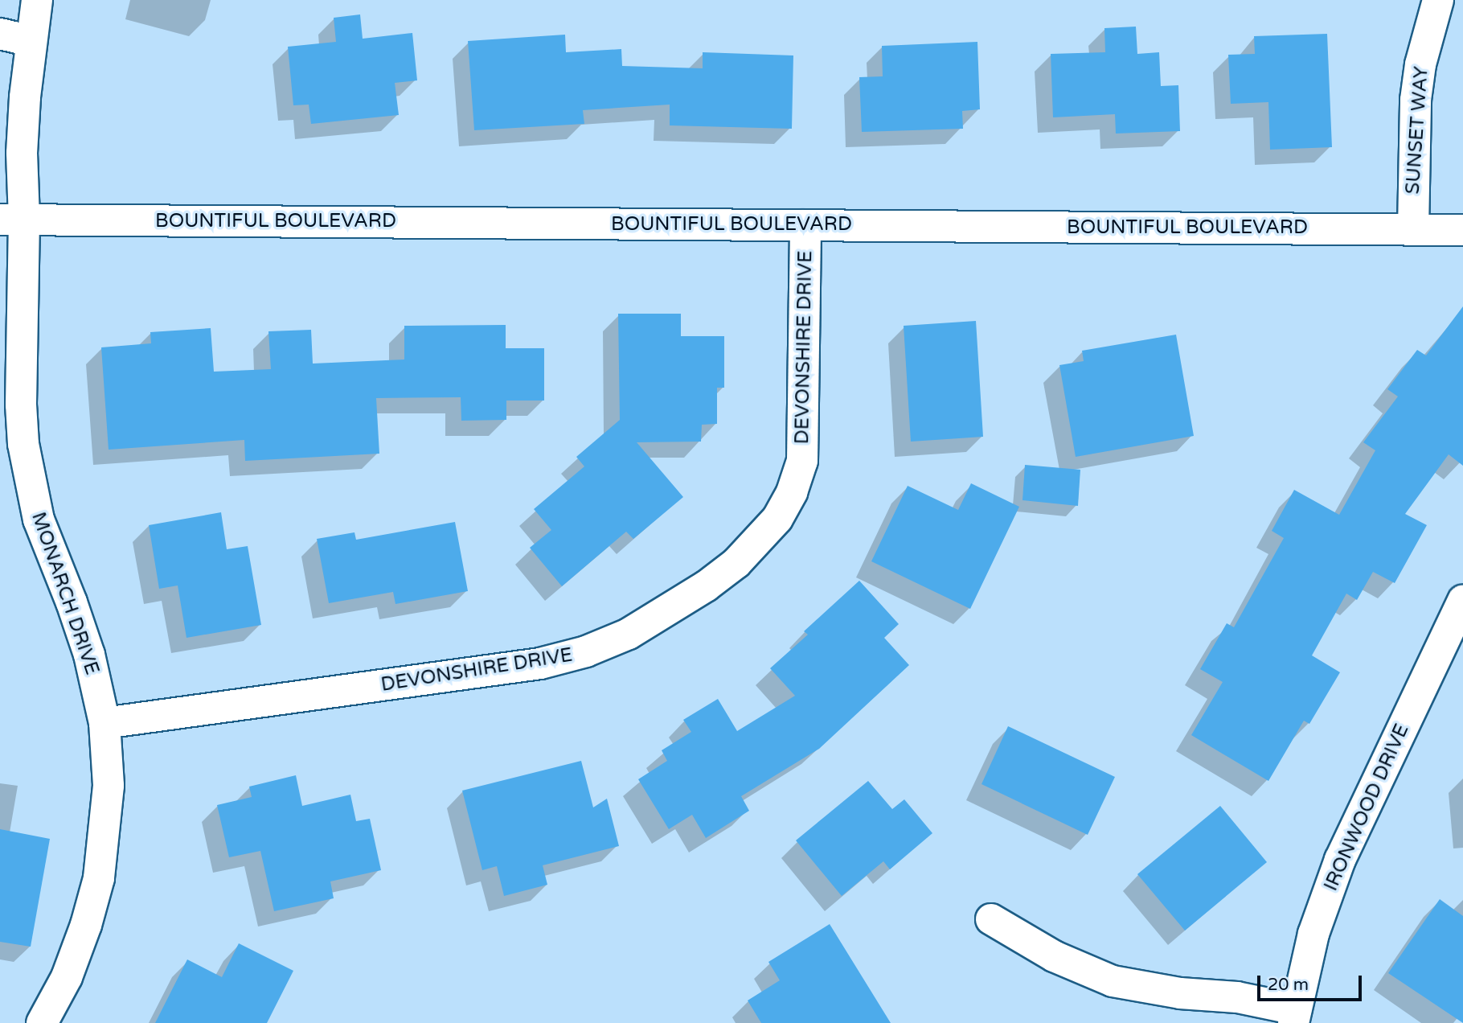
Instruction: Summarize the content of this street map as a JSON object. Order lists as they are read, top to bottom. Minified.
{"streets":{"street":["SUNSET WAY","BOUNTIFUL BOULEVARD","DEVONSHIRE DRIVE","MONARCH DRIVE","IRONWOOD DRIVE"]},"crossings":[["SUNSET WAY","BOUNTIFUL BOULEVARD"],["BOUNTIFUL BOULEVARD","DEVONSHIRE DRIVE"],["BOUNTIFUL BOULEVARD","MONARCH DRIVE"],["DEVONSHIRE DRIVE","MONARCH DRIVE"]],"scale_bar":"20 m"}
